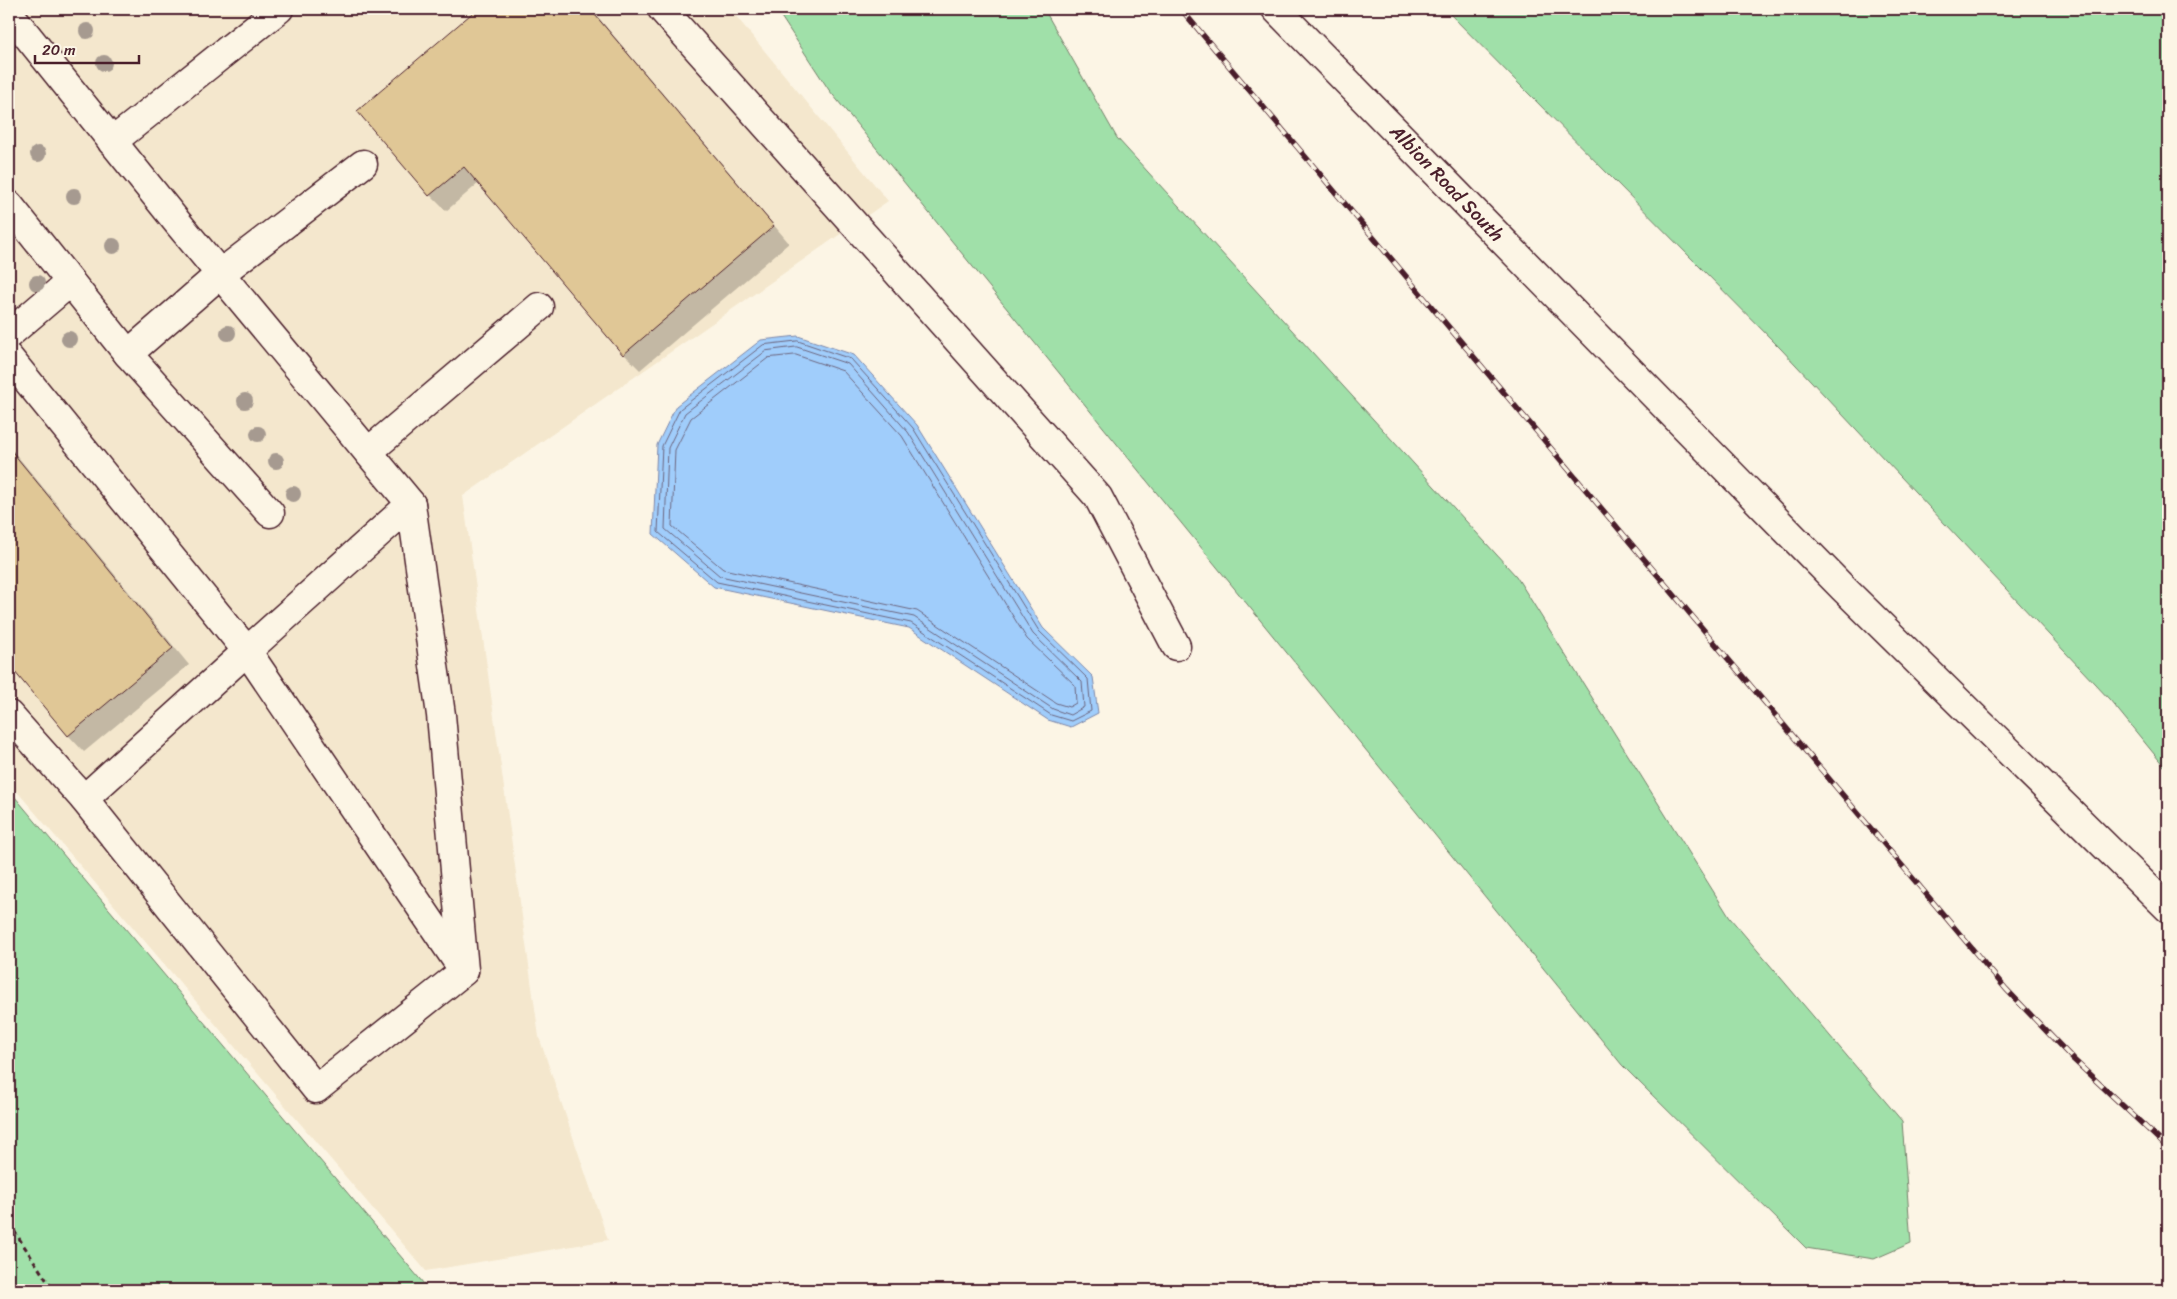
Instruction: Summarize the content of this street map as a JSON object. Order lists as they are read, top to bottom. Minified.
{"streets":{"lane":["Albion Road South"]},"scale_bar":"20 m"}
